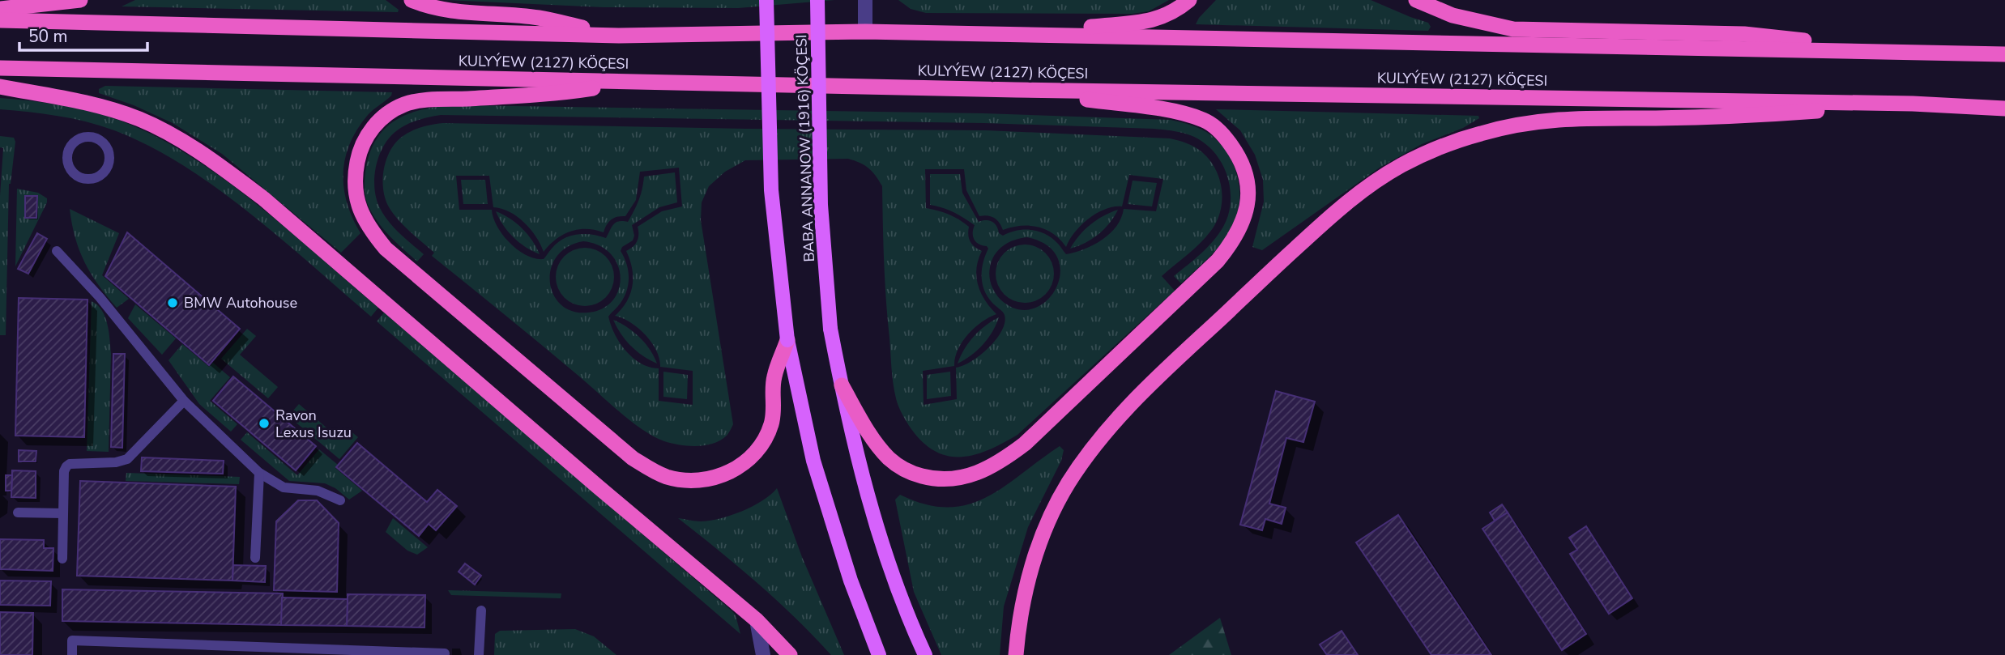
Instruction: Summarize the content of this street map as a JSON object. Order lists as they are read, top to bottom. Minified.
{"streets":{"highway":["KULYÝEW (2127) KÖÇESI"],"main road":["BABA ANNANOW (1916) KÖÇESI"]},"places":["BMW Autohouse","Ravon Lexus Isuzu"],"scale_bar":"50 m"}
